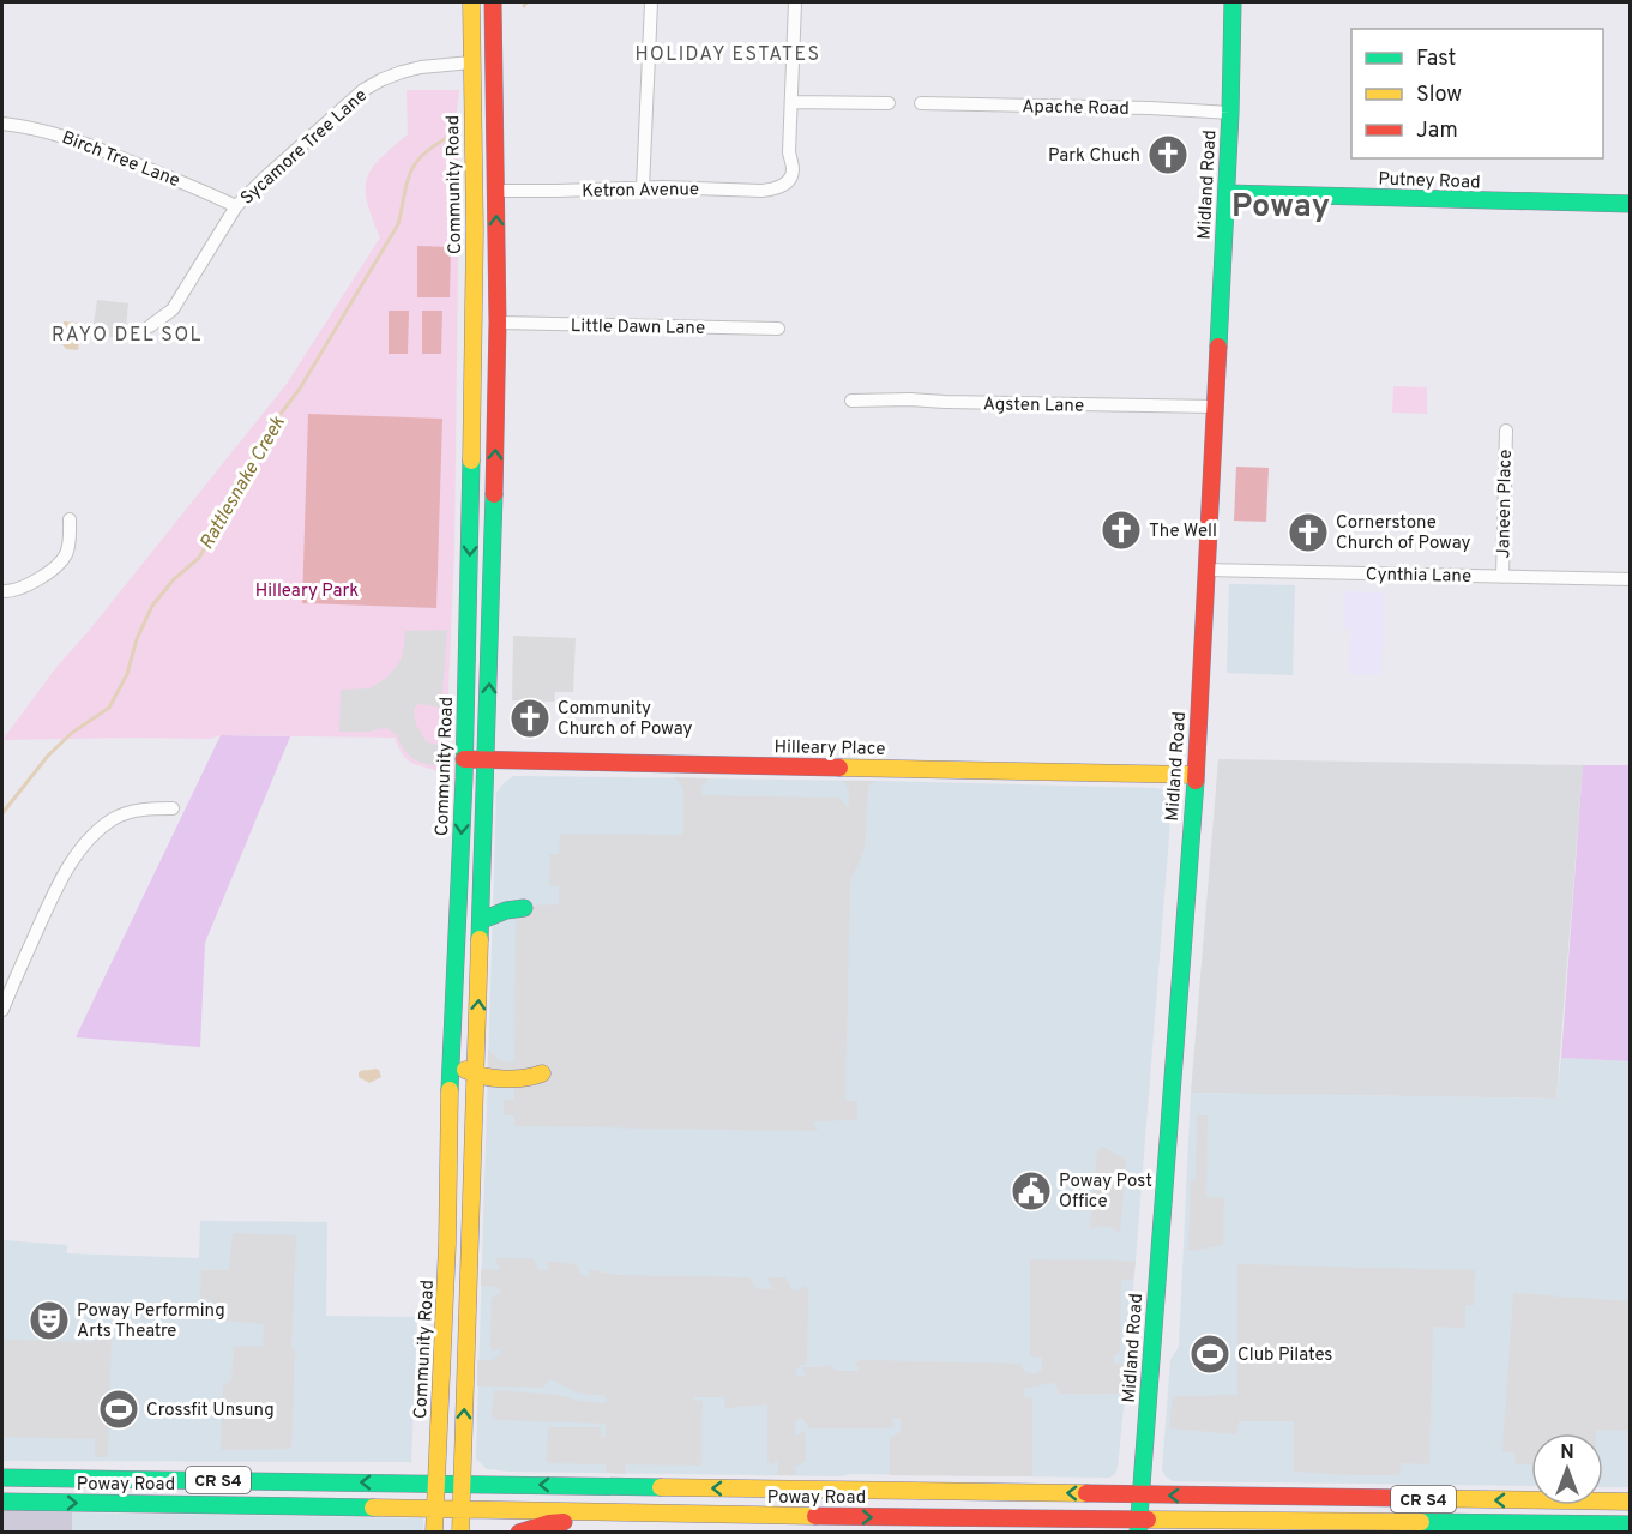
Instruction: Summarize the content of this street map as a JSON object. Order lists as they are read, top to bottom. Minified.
{"streets":{"main road":["Putney Road","Community Road","Midland Road","Hilleary Place","CR S4","Poway Road"],"street":["Apache Road","Sycamore Tree Lane","Birch Tree Lane","Ketron Avenue","Little Dawn Lane","Agsten Lane","Janeen Place","Cynthia Lane"]},"crossings":[["Apache Road","Midland Road"],["Sycamore Tree Lane","Birch Tree Lane"],["Sycamore Tree Lane","Community Road"],["Putney Road","Midland Road"],["Community Road","Hilleary Place"],["Community Road","Poway Road"],["Midland Road","Agsten Lane"],["Midland Road","Cynthia Lane"],["Midland Road","Hilleary Place"],["Midland Road","Poway Road"],["Janeen Place","Cynthia Lane"]],"districts":["HOLIDAY ESTATES","Poway","RAYO DEL SOL"],"water":["Rattlesnake Creek"],"parks":["Hilleary Park"],"places":{"church":["Park Chuch","The Well","Cornerstone Church of Poway","Community Church of Poway"],"public building":["Poway Post Office"],"theatre":["Poway Performing Arts Theatre"],"sports":["Club Pilates","Crossfit Unsung"]},"legend":["Fast","Slow","Jam"],"north":"top"}
